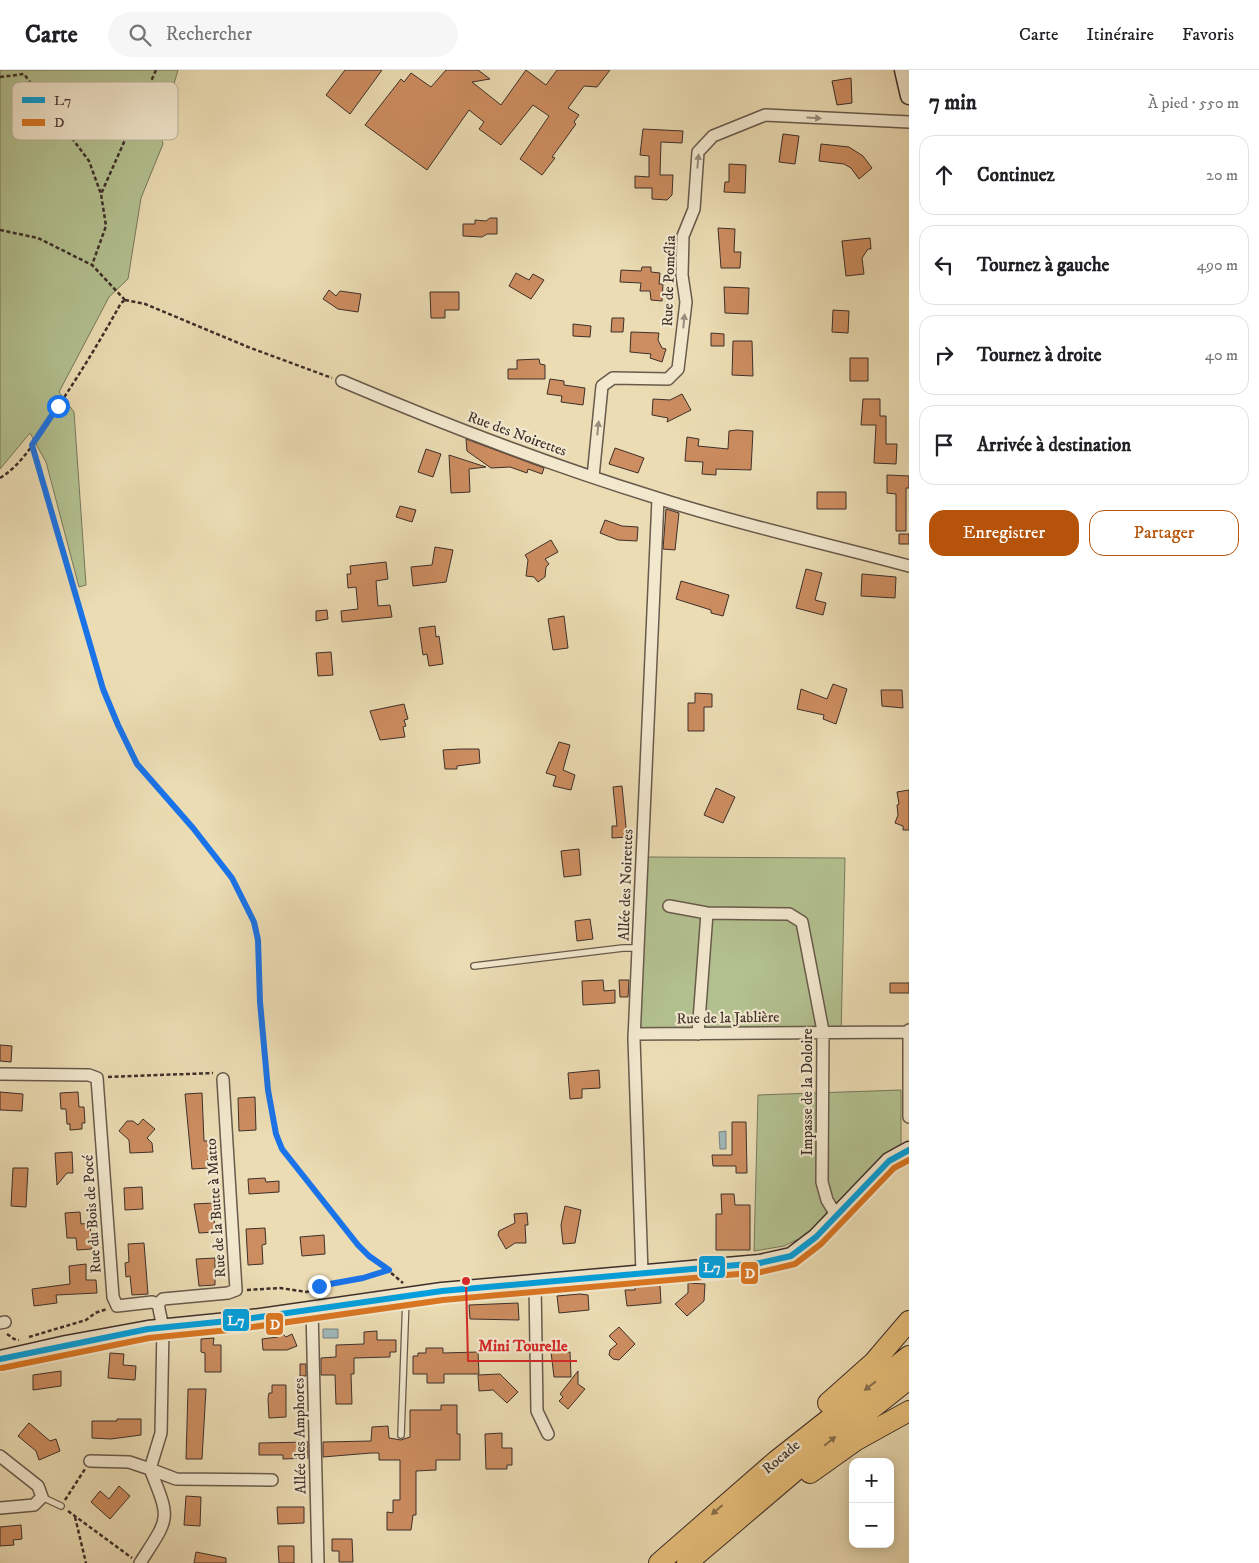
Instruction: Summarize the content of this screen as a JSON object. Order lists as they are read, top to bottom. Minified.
{"streets":{"highway":["Rocade"],"street":["Rue de Pomélia","Rue des Noirettes","Allée des Noirettes","Rue de la Jablière","Impasse de la Doloire","Rue de la Butte à Matto","Rue du Bois de Pocé","Allée des Amphores"]},"crossings":[["Rue de Pomélia","Rue des Noirettes"],["Rue des Noirettes","Allée des Noirettes"],["Allée des Noirettes","Rue de la Jablière"],["Rue de la Jablière","Impasse de la Doloire"]],"places":["Mini Tourelle"],"lines":["transit line L7","transit line D"],"legend":["L7","D"],"page":{"header":"Carte","search":"Rechercher","nav":["Carte","Itinéraire","Favoris"],"heading":["7 min","À pied · 550 m"],"list":[["Continuez","20 m"],["Tournez à gauche","490 m"],["Tournez à droite","40 m"],"Arrivée à destination"],"buttons":["Enregistrer","Partager"],"map_buttons":["+","−"]}}
